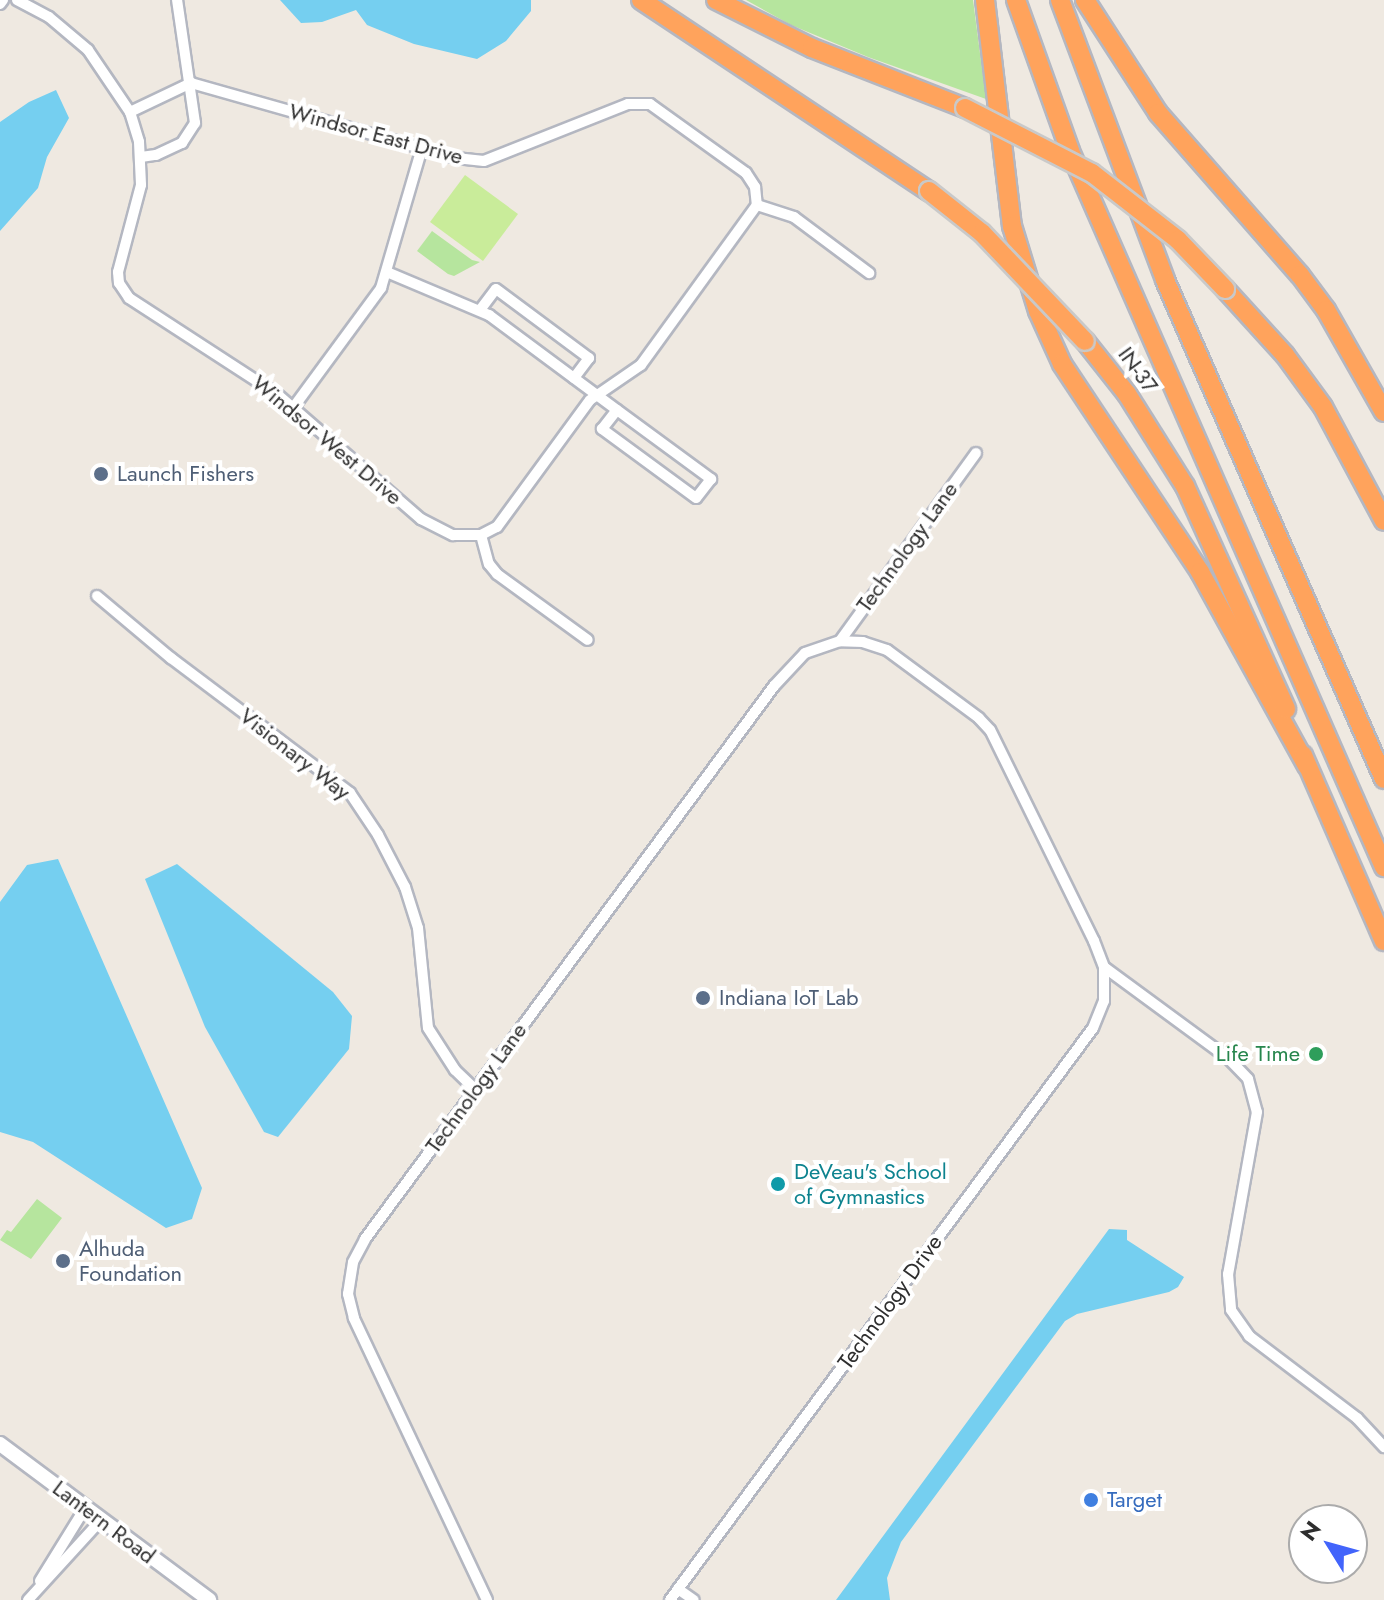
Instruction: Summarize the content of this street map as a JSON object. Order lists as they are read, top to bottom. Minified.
{"streets":{"highway":["IN-37"],"street":["Windsor East Drive","Windsor West Drive","Technology Lane","Visionary Way","Technology Drive","Lantern Road"]},"crossings":[["Technology Lane","Visionary Way"],["Technology Lane","Technology Drive"]],"places":["Launch Fishers","Indiana IoT Lab","Life Time","DeVeau's School of Gymnastics","Alhuda Foundation","Target"],"north":"top left"}
